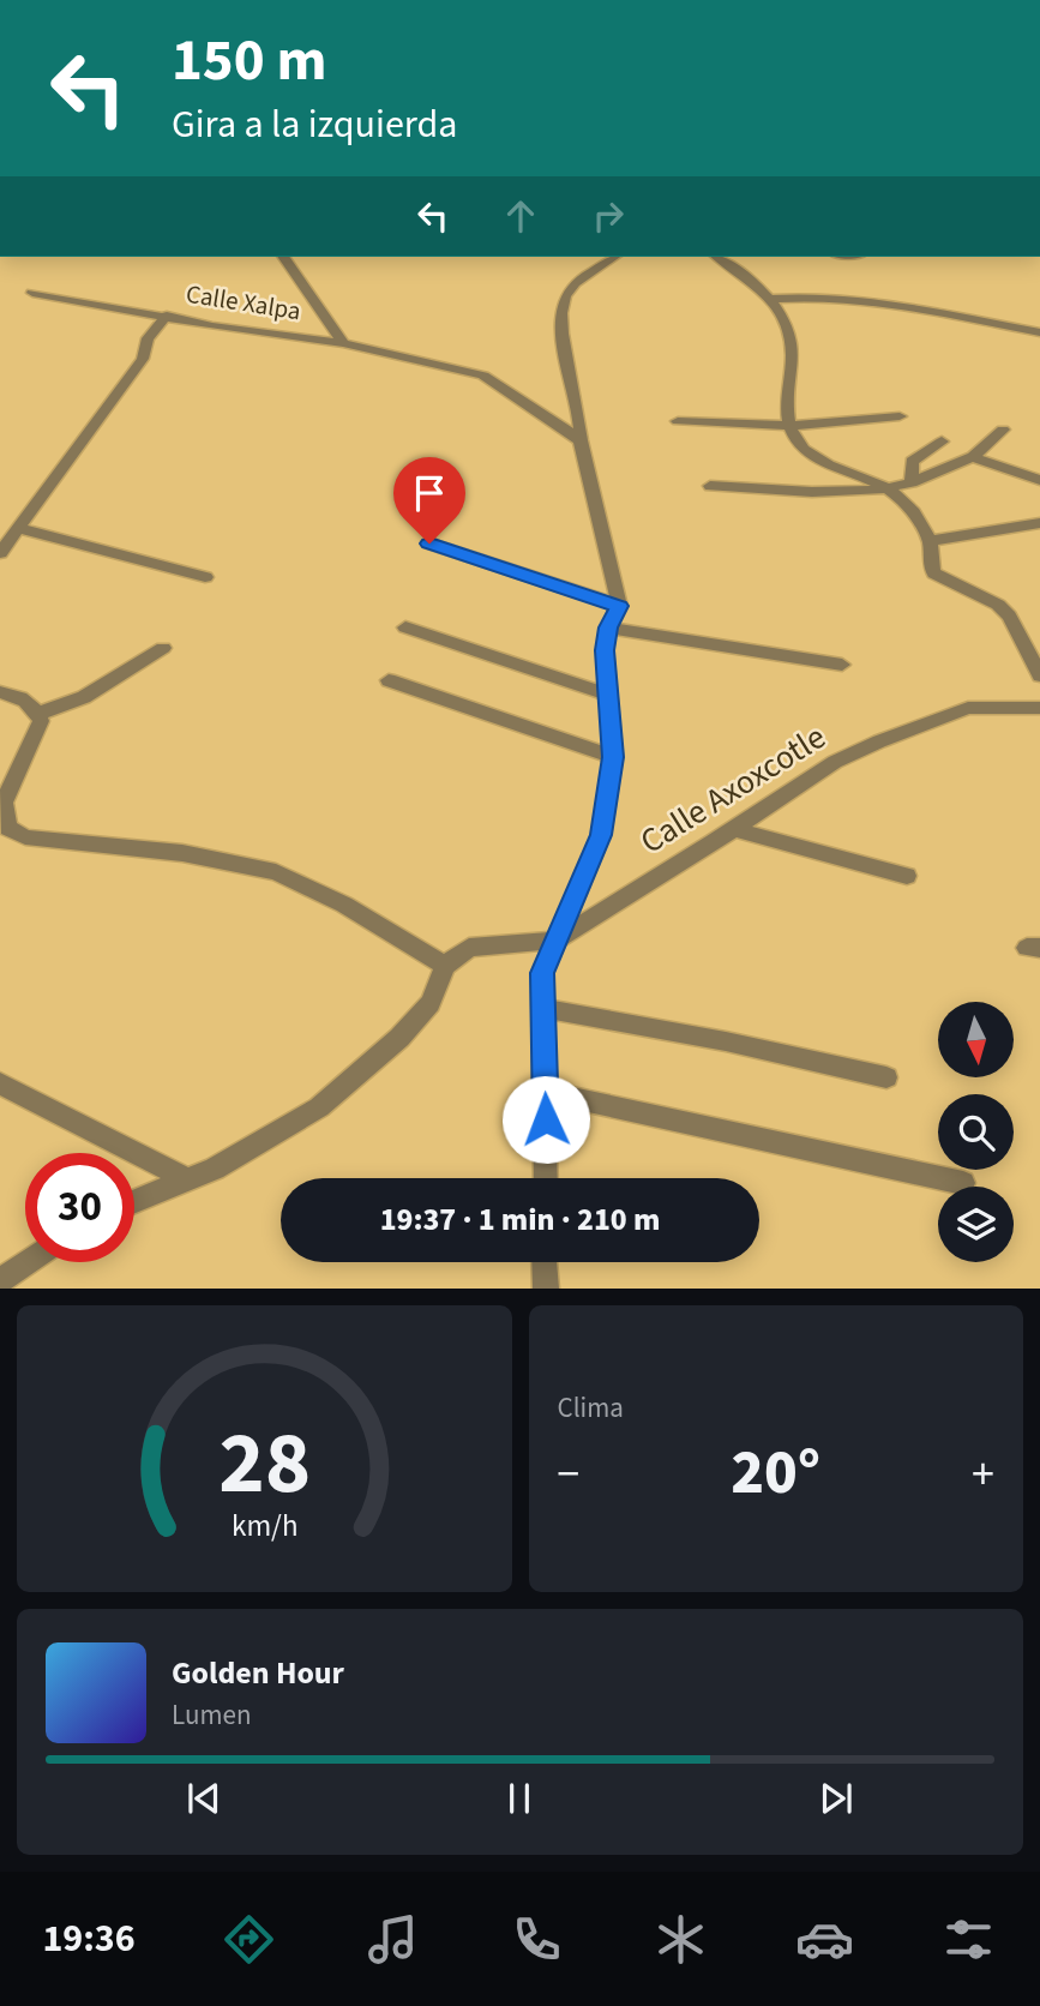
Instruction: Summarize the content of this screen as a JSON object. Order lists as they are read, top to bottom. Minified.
{"streets":{"street":["Calle Xalpa","Calle Axoxcotle"]},"north":"bottom","page":{"turn":["150 m","Gira a la izquierda"],"limit":"30","trip":"19:37 · 1 min · 210 m","tile":"Clima","heat":["−","20°","+"],"song":["Golden Hour","Lumen"],"tabs":"19:36","gauge":["28","km/h"]}}
